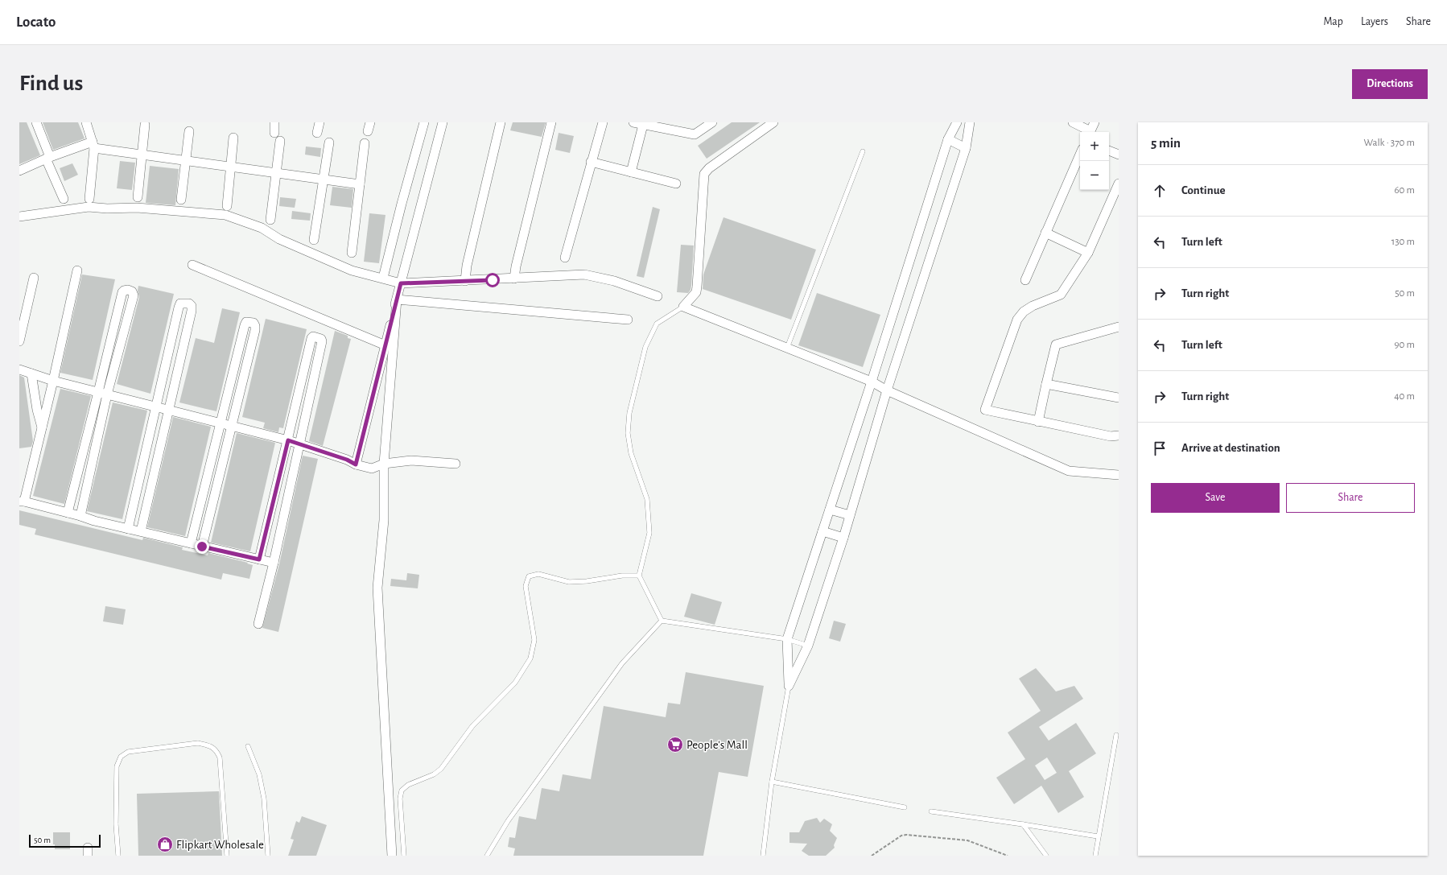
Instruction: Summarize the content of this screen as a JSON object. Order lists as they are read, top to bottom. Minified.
{"places":{"supermarket":["People's Mall"],"shop":["Flipkart Wholesale"]},"scale_bar":"50 m","page":{"header":"Locato","nav":["Map","Layers","Share"],"buttons":["Directions",["Save","Share"]],"title":"Find us","heading":["5 min","Walk · 370 m"],"map_buttons":["+","−"],"list":[["Continue","60 m"],["Turn left","130 m"],["Turn right","50 m"],["Turn left","90 m"],["Turn right","40 m"],"Arrive at destination"],"scale":"50 m"}}
